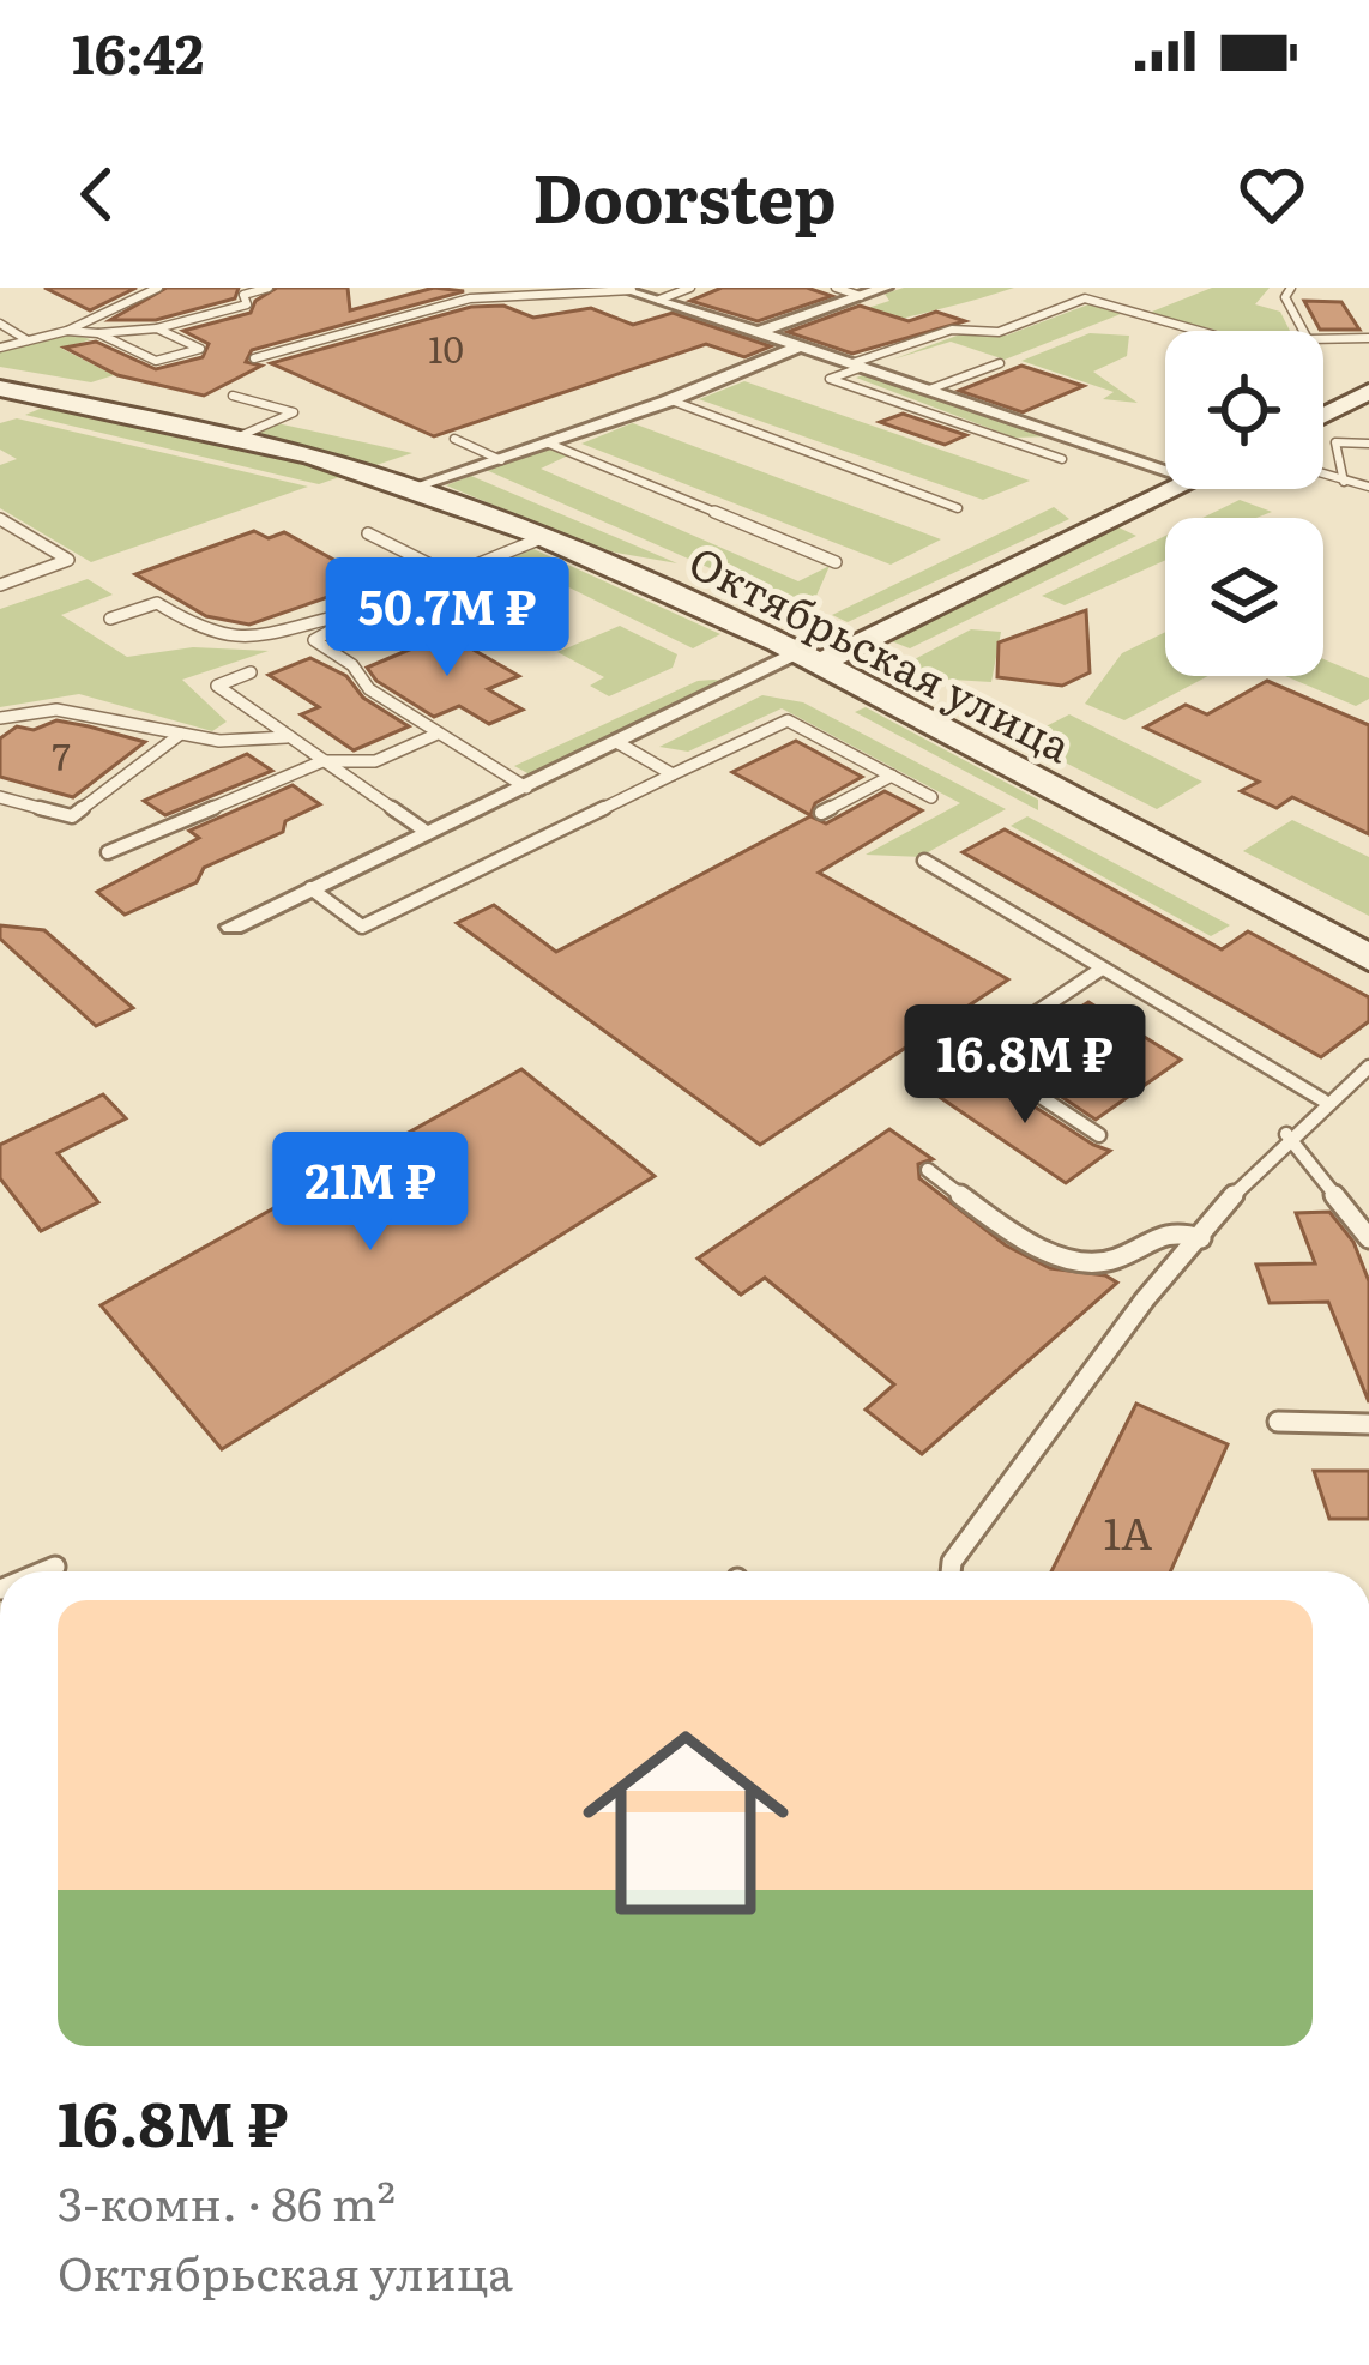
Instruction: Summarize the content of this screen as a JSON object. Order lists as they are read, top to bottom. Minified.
{"streets":{"street":["Октябрьская улица"]},"house_numbers":["10","7","1А"],"page":{"status":"16:42","header":"Doorstep","price":["50.7M ₽","16.8M ₽","21M ₽"],"list":[{"name":"16.8M ₽","note":"3-комн. · 86 m² · Октябрьская улица"}]}}
